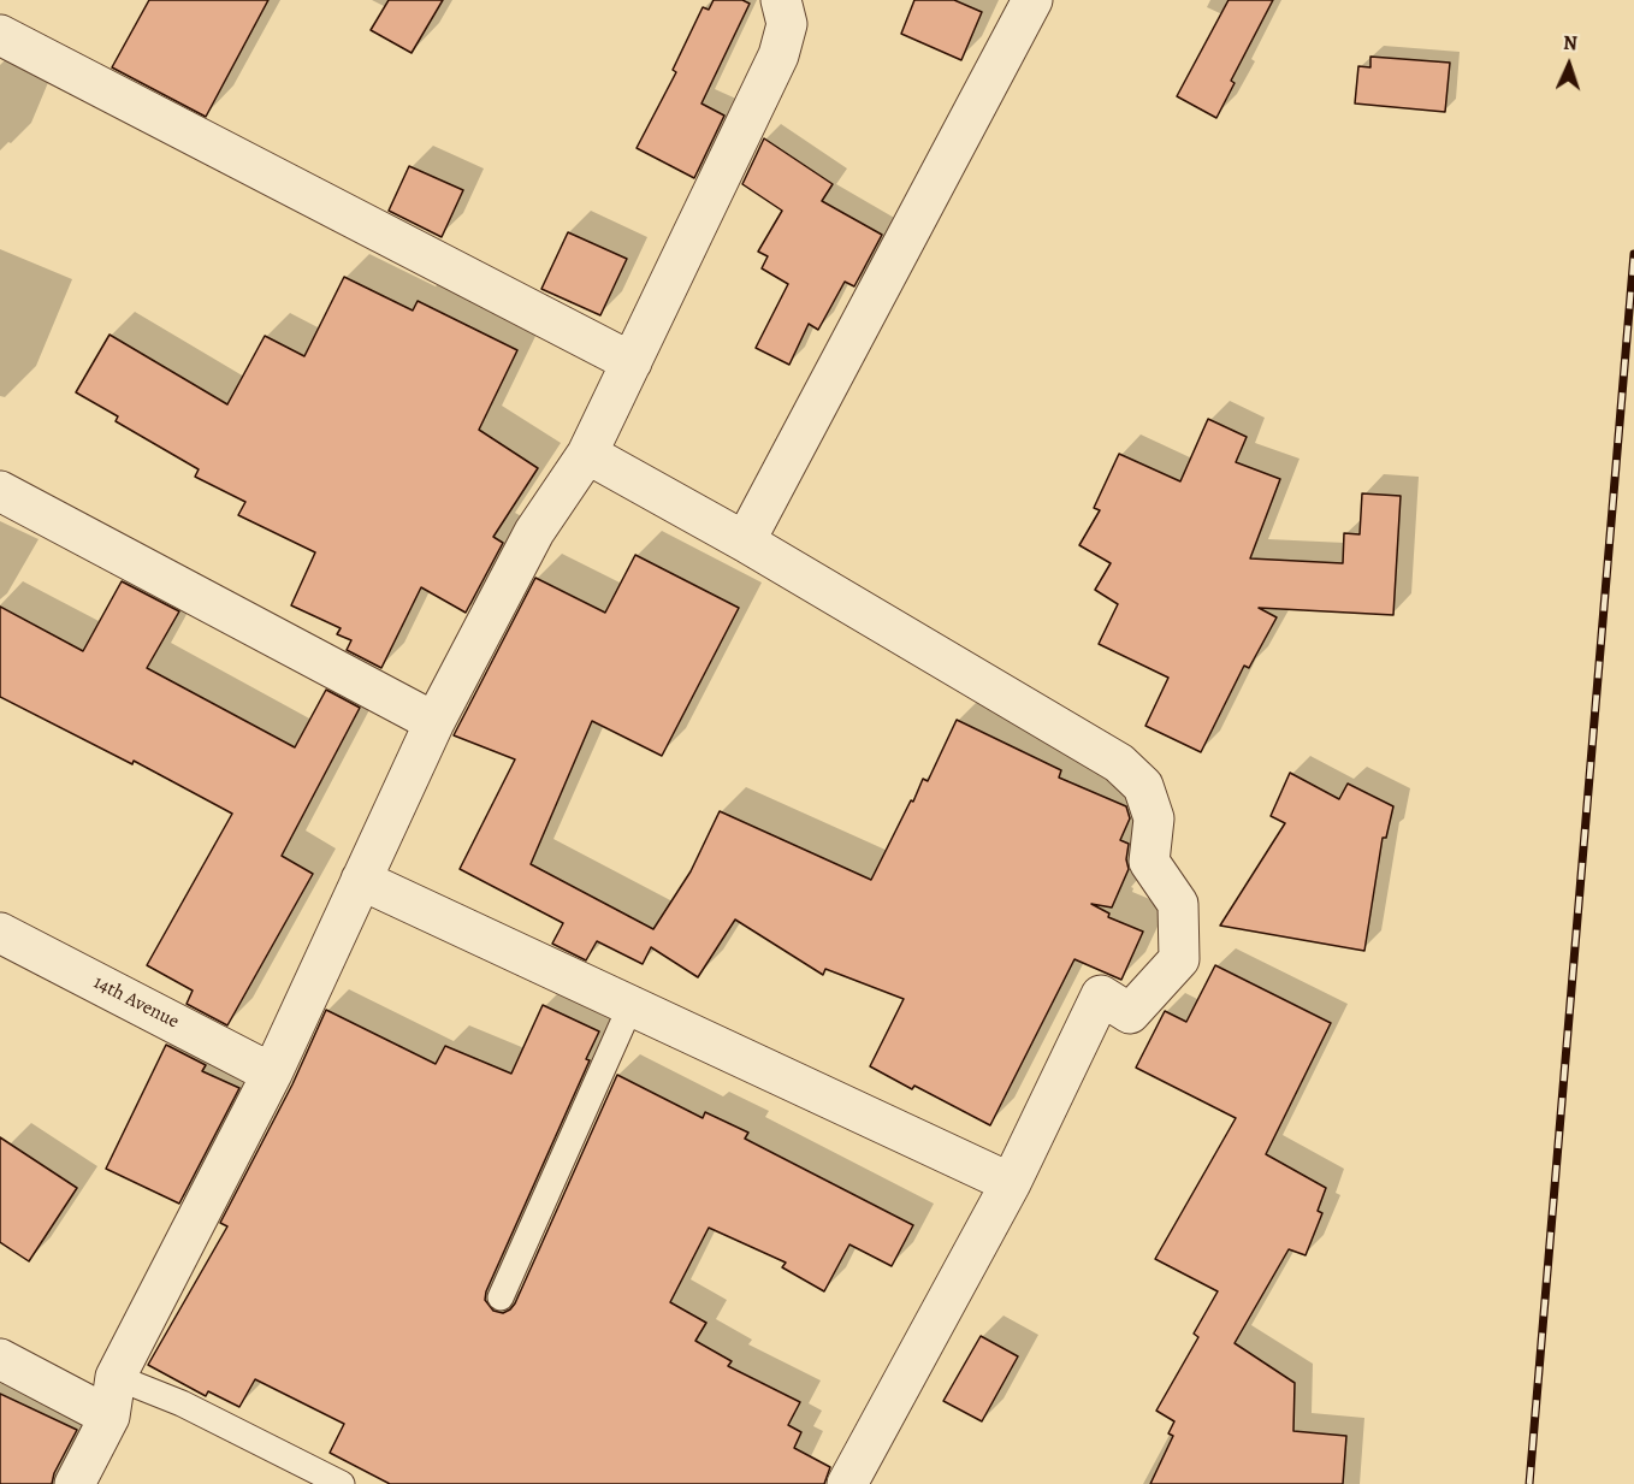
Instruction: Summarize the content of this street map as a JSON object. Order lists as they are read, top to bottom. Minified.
{"streets":{"street":["14th Avenue"]},"north":"top"}
